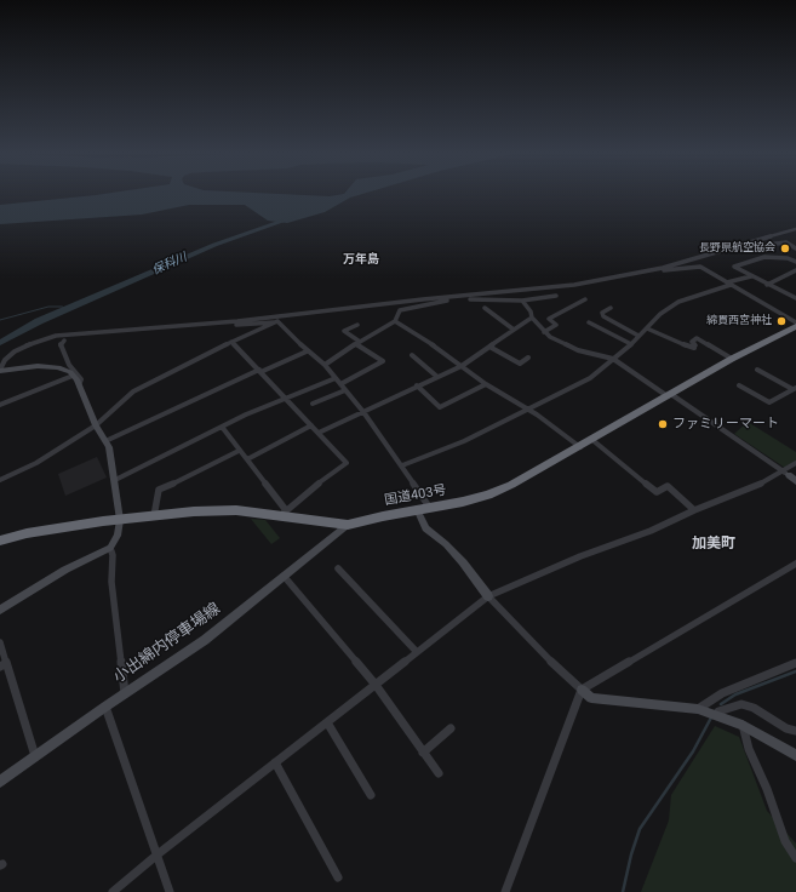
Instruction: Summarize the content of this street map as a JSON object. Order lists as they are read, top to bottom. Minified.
{"streets":{"highway":["国道403号"],"main road":["小出綿内停車場線"]},"crossings":[["国道403号","小出綿内停車場線"]],"districts":["万年島","加美町"],"water":["保科川"],"places":["長野県航空協会","綿貫西宮神社","ファミリーマート"]}
